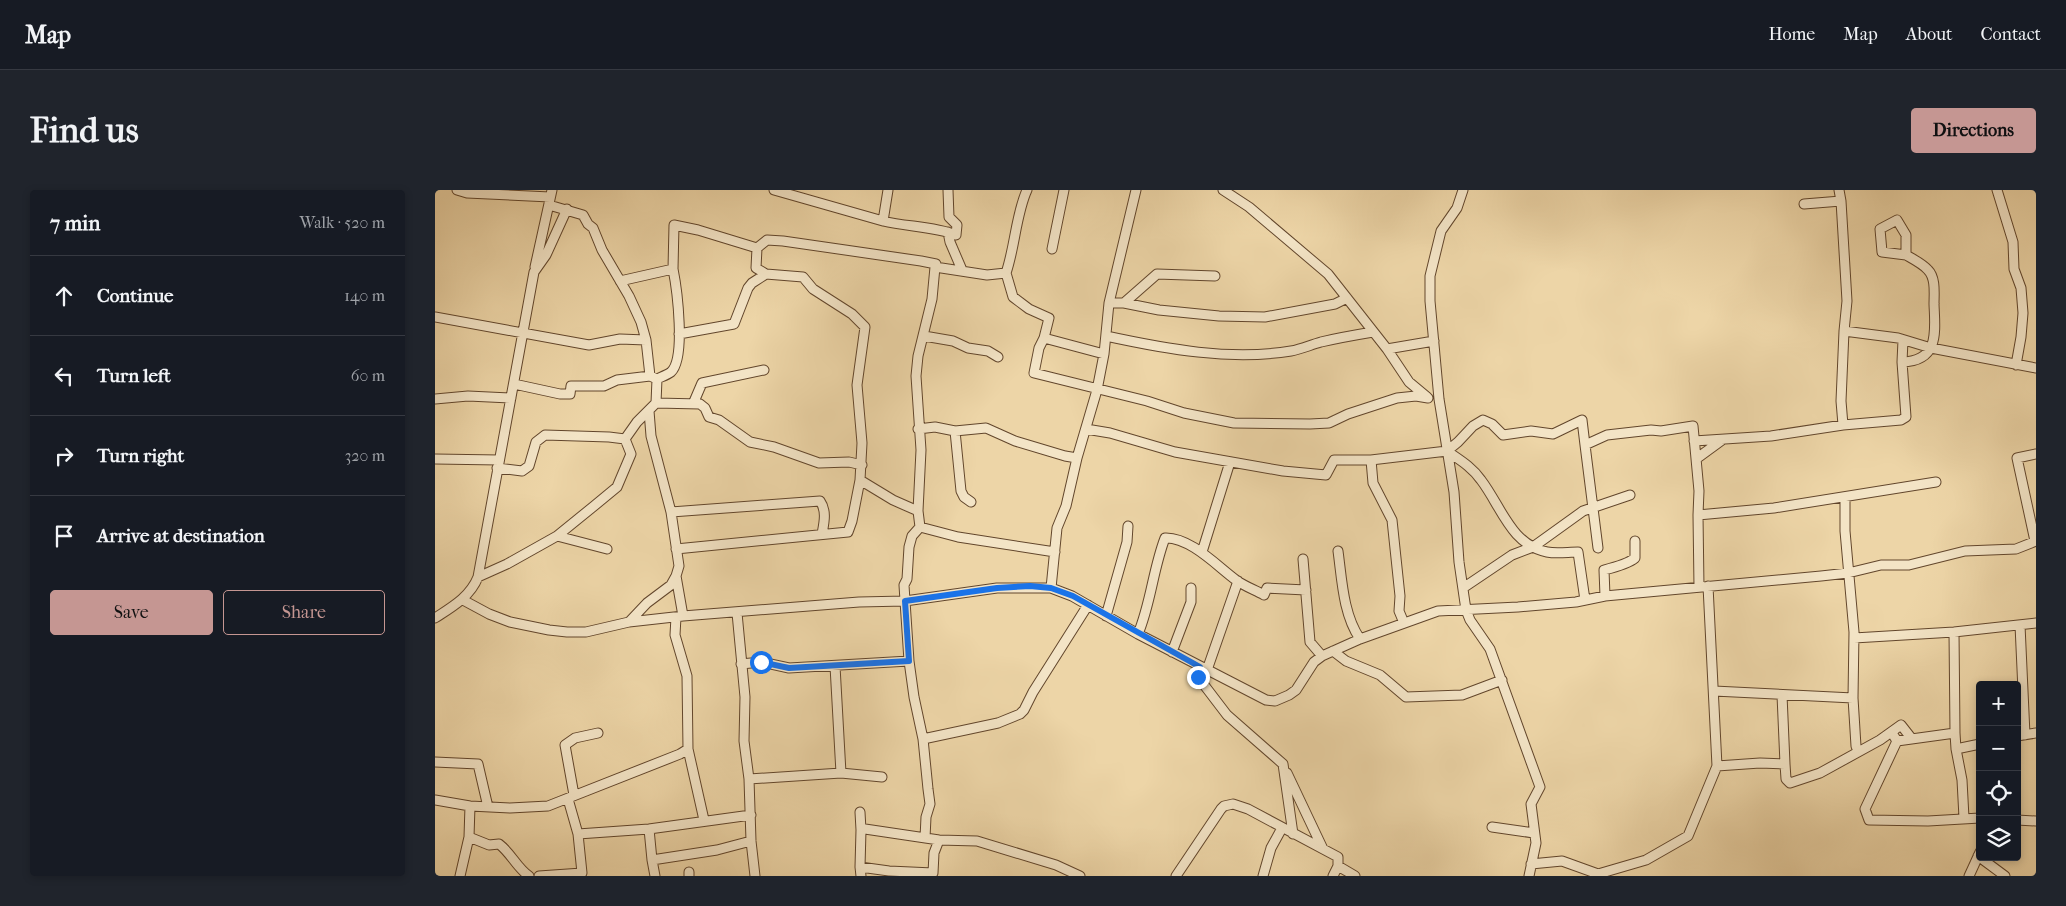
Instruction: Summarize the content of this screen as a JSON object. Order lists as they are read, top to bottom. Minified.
{"page":{"header":"Map","nav":["Home","Map","About","Contact"],"buttons":["Directions",["Save","Share"]],"title":"Find us","heading":["7 min","Walk · 520 m"],"list":[["Continue","140 m"],["Turn left","60 m"],["Turn right","320 m"],"Arrive at destination"],"map_buttons":["+","−"]}}
